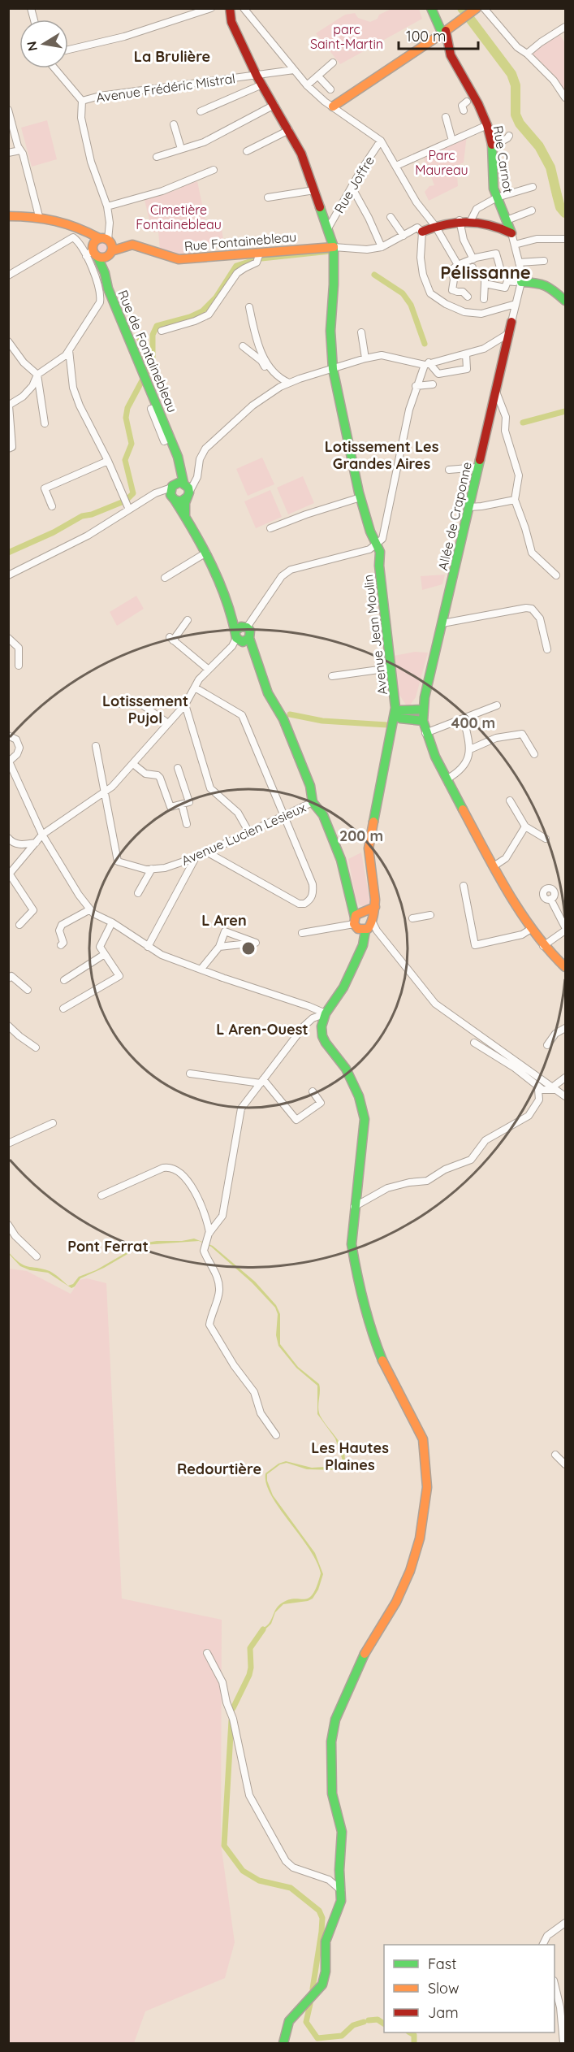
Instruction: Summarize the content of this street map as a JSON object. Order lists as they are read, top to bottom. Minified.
{"streets":{"street":["Avenue Frédéric Mistral","Rue Carnot","Rue Joffre","Rue Fontainebleau","Rue de Fontainebleau","Allée de Craponne","Avenue Jean Moulin","Avenue Lucien Lesieux"]},"crossings":[["Avenue Frédéric Mistral","Rue Fontainebleau"],["Avenue Frédéric Mistral","Rue de Fontainebleau"],["Rue Fontainebleau","Rue de Fontainebleau"]],"districts":["La Brulière","Pélissanne","Lotissement Les Grandes Aires","Lotissement Pujol","L Aren","L Aren-Ouest","Pont Ferrat","Les Hautes Plaines","Redourtière"],"parks":["parc Saint-Martin","Parc Maureau","Cimetière Fontainebleau"],"legend":["Fast","Slow","Jam"],"scale_bar":"100 m","north":"left","rings":["400 m","200 m"]}
